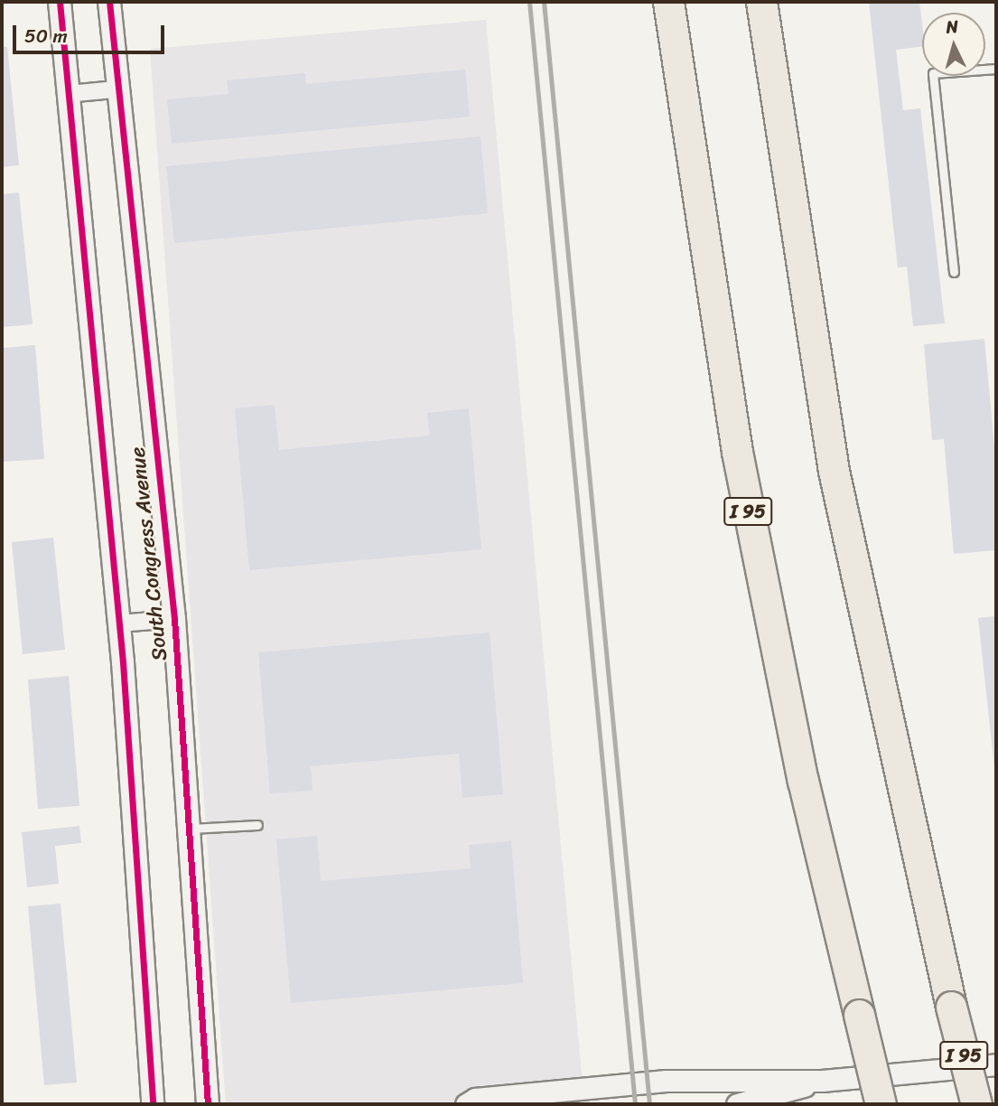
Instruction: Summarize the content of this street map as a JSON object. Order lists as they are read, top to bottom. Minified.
{"streets":{"highway":["I 95"],"main road":["South Congress Avenue"]},"scale_bar":"50 m","north":"top"}
